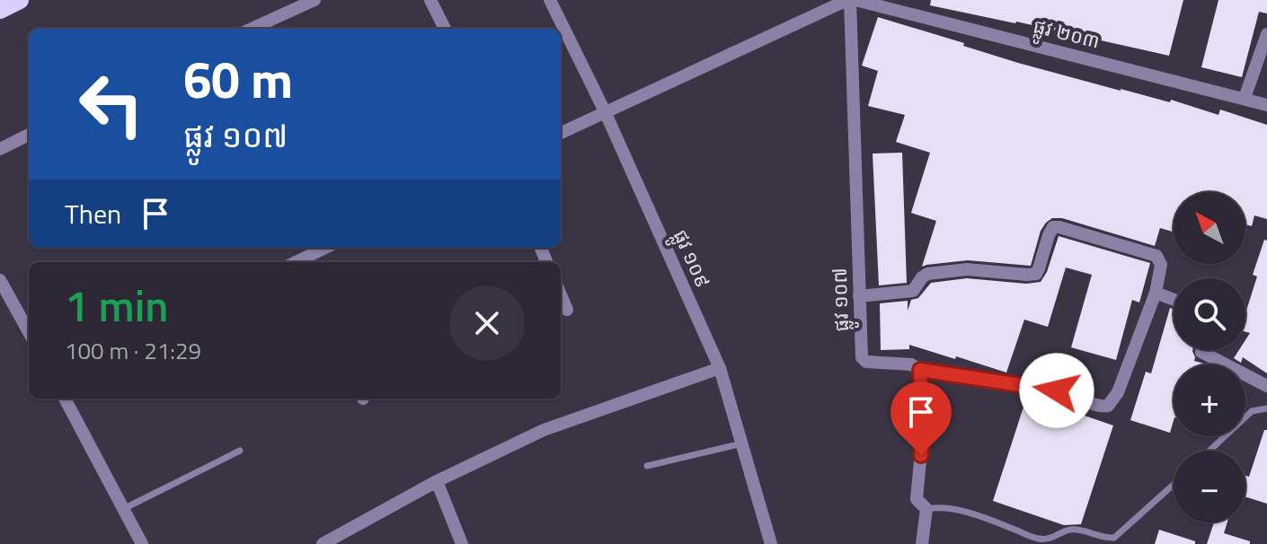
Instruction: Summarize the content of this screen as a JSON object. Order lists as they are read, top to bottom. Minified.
{"streets":{"street":["ផ្លូវ ២០៣","ផ្លូវ ១០៩","ផ្លូវ ១០៧"]},"crossings":[["ផ្លូវ ២០៣","ផ្លូវ ១០៧"]],"north":"top left","page":{"turn":["60 m","ផ្លូវ ១០៧"],"then":"Then","map_buttons":["+","−"],"heading":["1 min","100 m · 21:29"]}}
